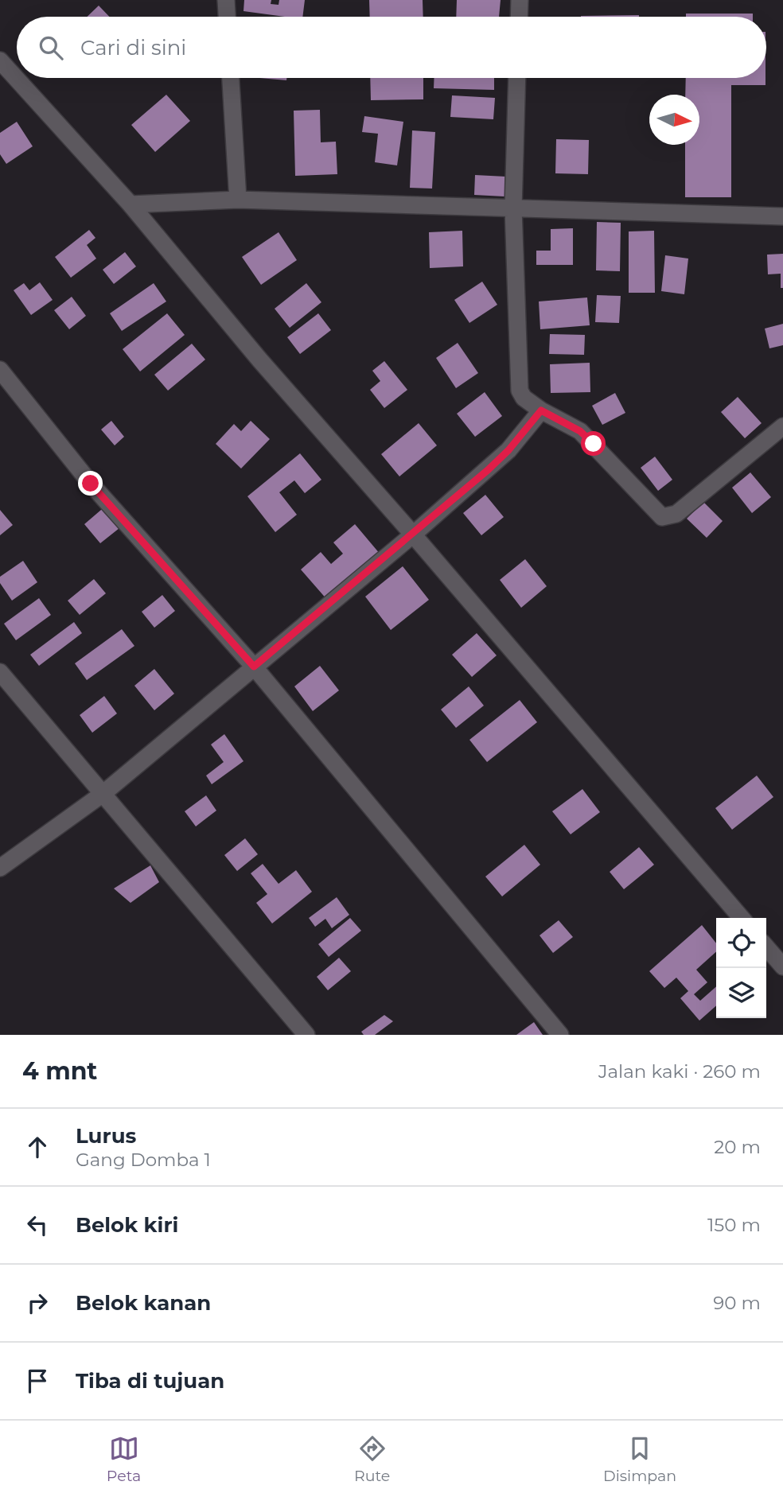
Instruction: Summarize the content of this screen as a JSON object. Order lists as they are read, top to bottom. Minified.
{"north":"right","page":{"search":"Cari di sini","heading":["4 mnt","Jalan kaki · 260 m"],"list":[["Lurus","Gang Domba 1","20 m"],["Belok kiri","150 m"],["Belok kanan","90 m"],"Tiba di tujuan"],"nav":["Peta","Rute","Disimpan"]}}
